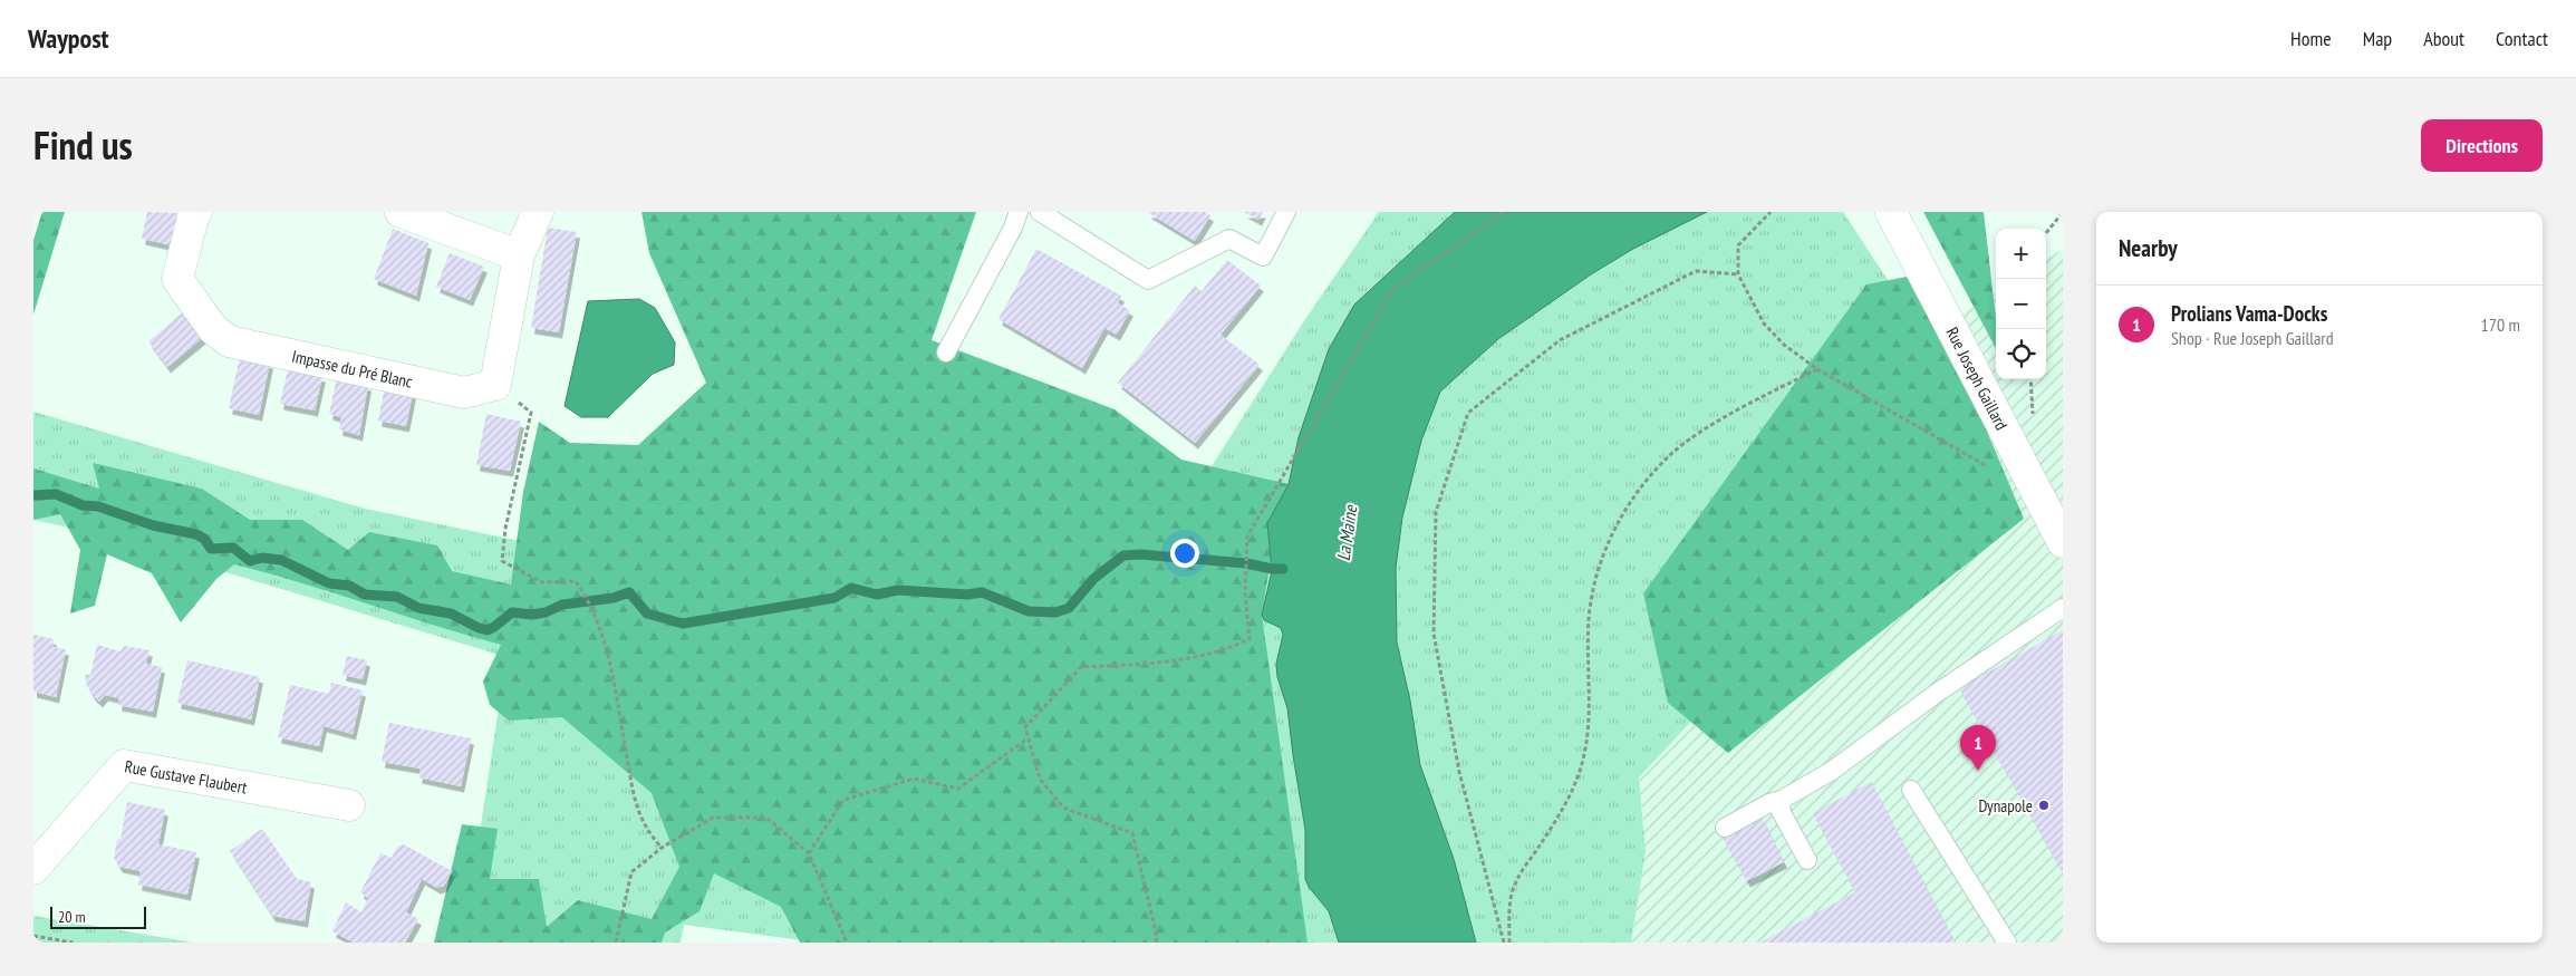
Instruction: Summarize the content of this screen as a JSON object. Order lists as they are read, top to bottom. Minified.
{"streets":{"street":["Impasse du Pré Blanc","Rue Joseph Gaillard","Rue Gustave Flaubert"]},"water":["La Maine"],"places":["Dynapole"],"scale_bar":"20 m","page":{"header":"Waypost","nav":["Home","Map","About","Contact"],"title":"Find us","buttons":"Directions","heading":"Nearby","map_buttons":["+","−"],"list":[{"mark":"1","name":"Prolians Vama-Docks","note":"Shop · Rue Joseph Gaillard","value":"170 m"}],"pins":"1","scale":"20 m"}}
